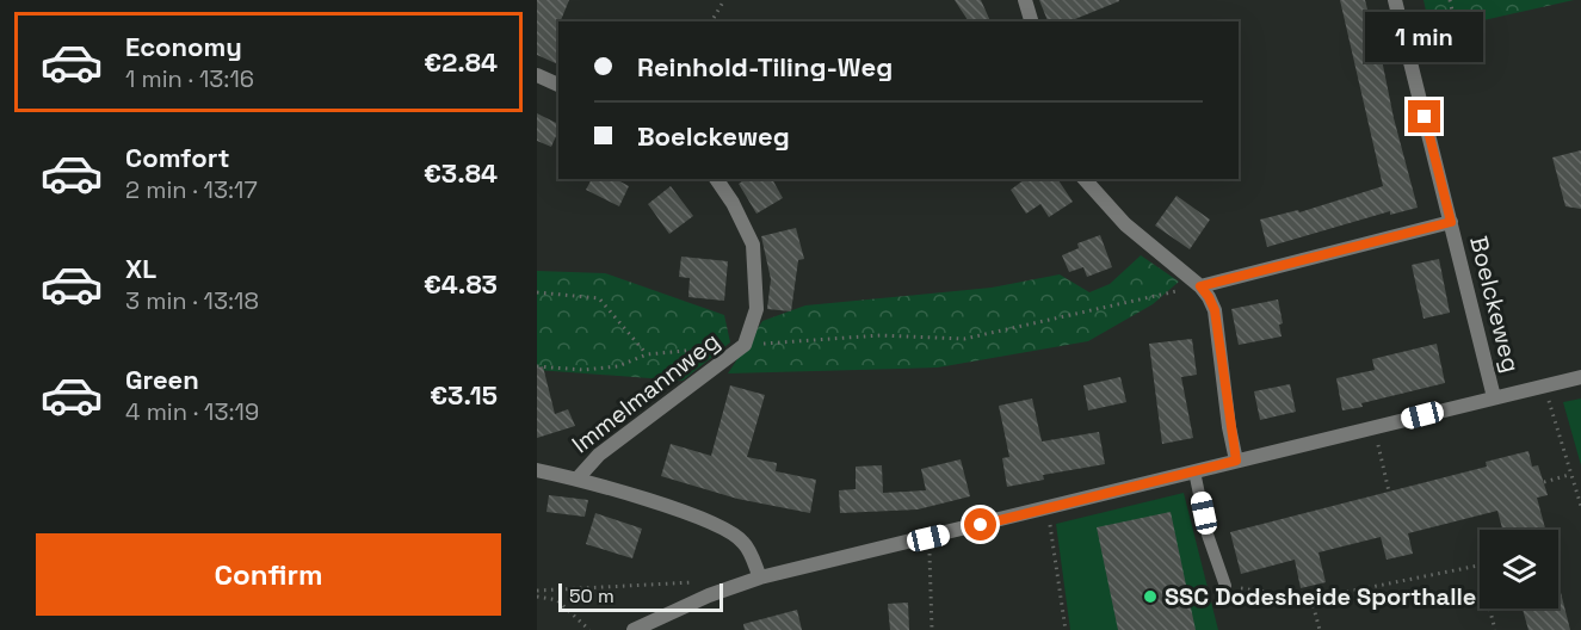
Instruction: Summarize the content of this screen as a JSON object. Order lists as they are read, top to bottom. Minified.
{"streets":{"street":["Boelckeweg","Immelmannweg"]},"places":["SSC Dodesheide Sporthalle"],"scale_bar":"50 m","page":{"list":[{"name":"Economy","note":"1 min · 13:16","value":"€2.84"},{"name":"Comfort","note":"2 min · 13:17","value":"€3.84"},{"name":"XL","note":"3 min · 13:18","value":"€4.83"},{"name":"Green","note":"4 min · 13:19","value":"€3.15"}],"bubble":"1 min","banner":["Reinhold-Tiling-Weg","Boelckeweg"],"buttons":"Confirm","scale":"50 m"}}
